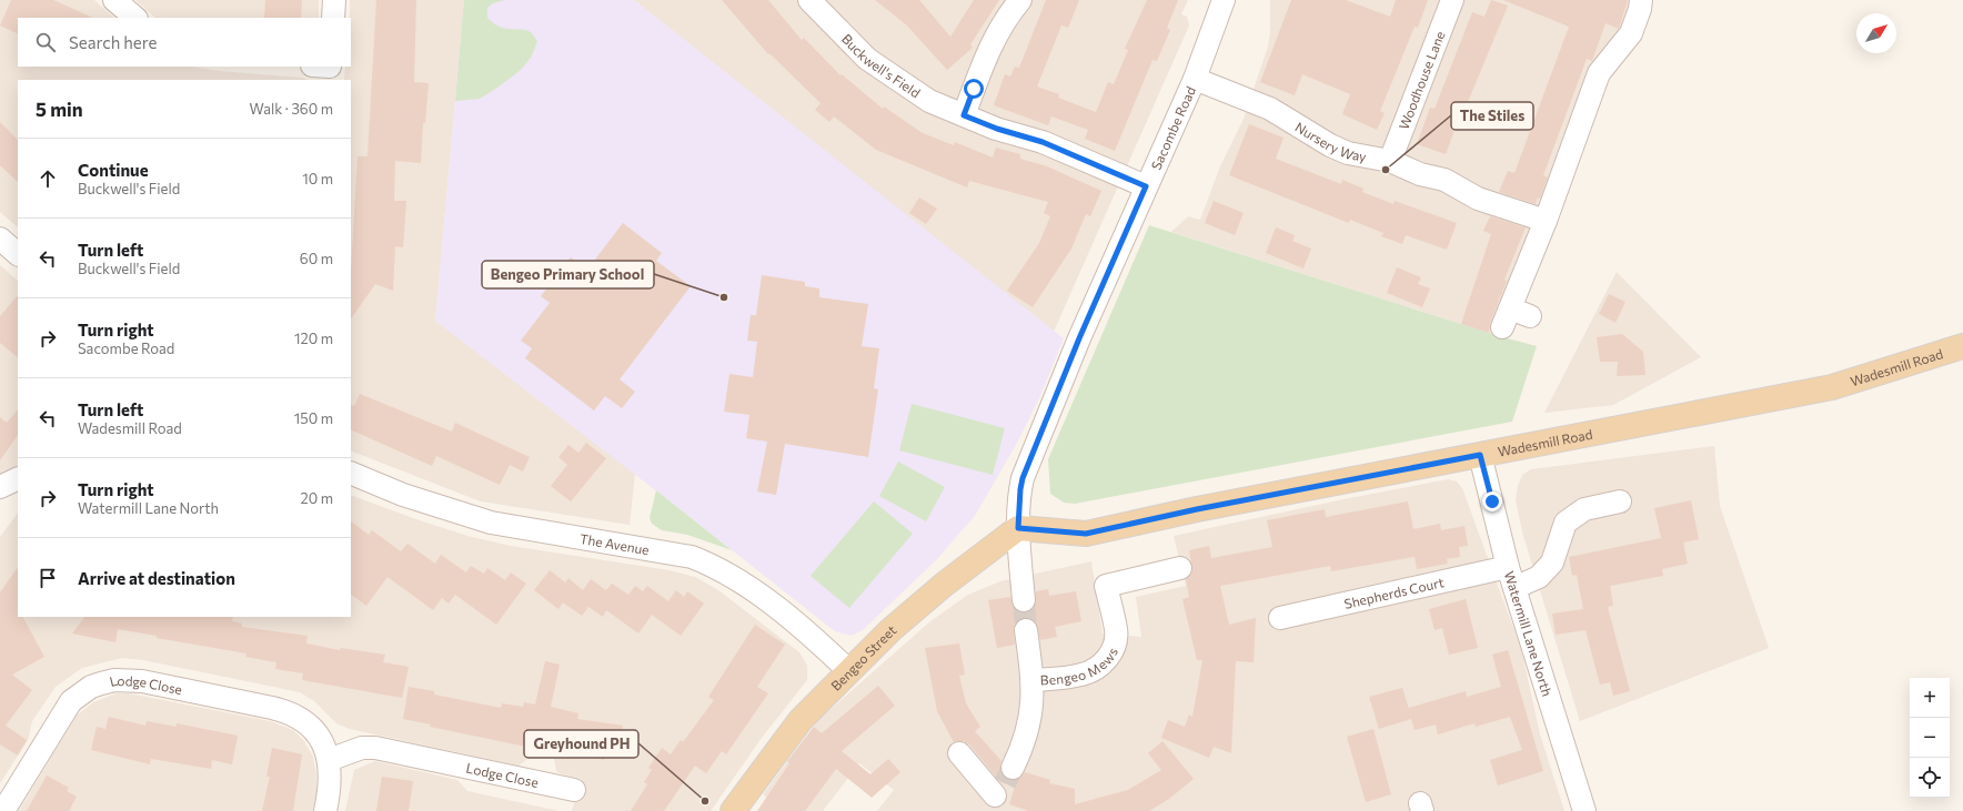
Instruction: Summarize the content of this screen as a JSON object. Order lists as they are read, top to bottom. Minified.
{"streets":{"main road":["Wadesmill Road","Bengeo Street"],"street":["Buckwell's Field","Woodhouse Lane","Sacombe Road","Nursery Way","The Avenue","Shepherds Court","Watermill Lane North","Bengeo Mews","Lodge Close"]},"crossings":[["Buckwell's Field","Sacombe Road"],["Woodhouse Lane","Nursery Way"],["Sacombe Road","Nursery Way"],["Sacombe Road","Wadesmill Road"],["Sacombe Road","Bengeo Street"],["Wadesmill Road","Watermill Lane North"],["Wadesmill Road","Bengeo Street"],["The Avenue","Bengeo Street"],["Shepherds Court","Watermill Lane North"]],"places":["The Stiles","Bengeo Primary School","Greyhound PH"],"north":"top right","page":{"search":"Search here","heading":["5 min","Walk · 360 m"],"list":[["Continue","Buckwell's Field","10 m"],["Turn left","Buckwell's Field","60 m"],["Turn right","Sacombe Road","120 m"],["Turn left","Wadesmill Road","150 m"],["Turn right","Watermill Lane North","20 m"],"Arrive at destination"],"map_buttons":["+","−"]}}
